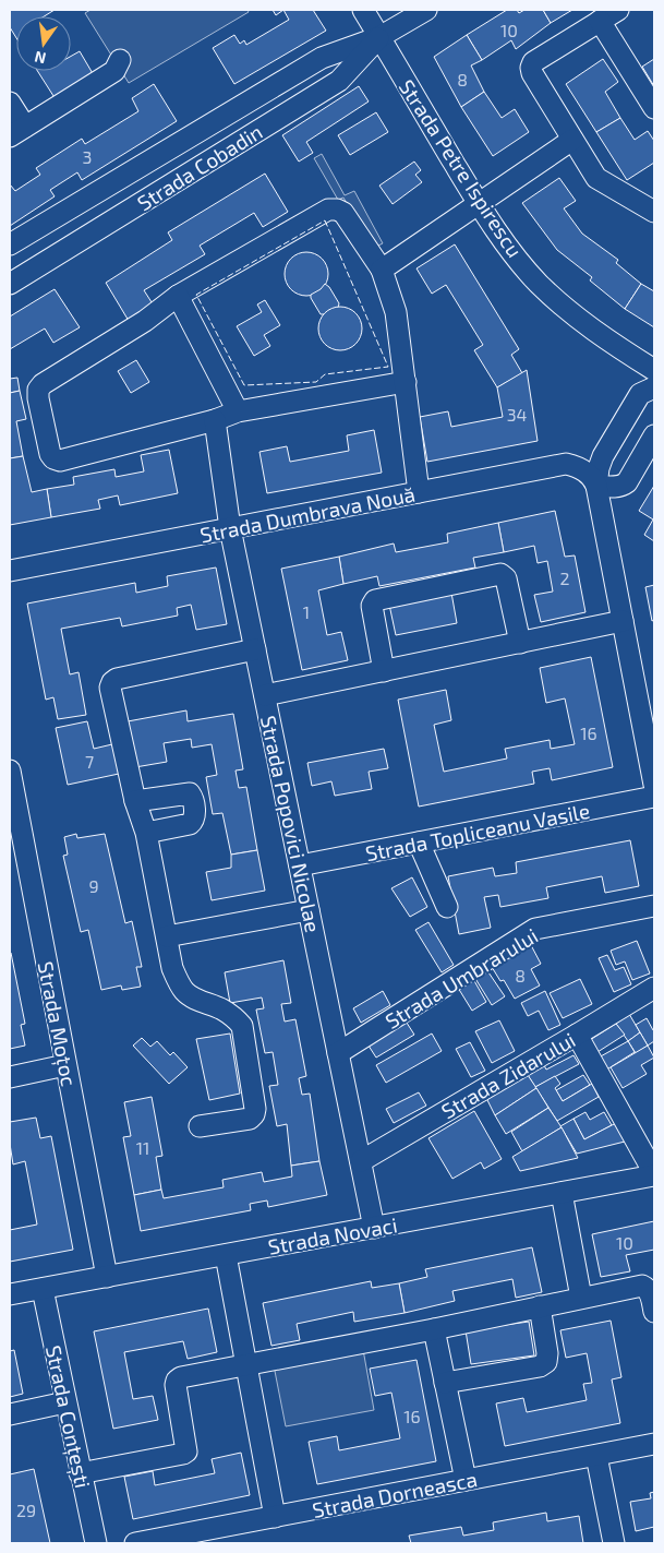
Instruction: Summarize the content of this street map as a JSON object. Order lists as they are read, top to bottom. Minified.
{"streets":{"street":["Strada Cobadin","Strada Petre Ispirescu","Strada Dumbrava Nouă","Strada Popovici Nicolae","Strada Topliceanu Vasile","Strada Umbrarului","Strada Moțoc","Strada Zidarului","Strada Novaci","Strada Conțești","Strada Dorneasca"]},"crossings":[["Strada Cobadin","Strada Petre Ispirescu"],["Strada Dumbrava Nouă","Strada Popovici Nicolae"],["Strada Popovici Nicolae","Strada Topliceanu Vasile"],["Strada Popovici Nicolae","Strada Umbrarului"],["Strada Popovici Nicolae","Strada Zidarului"],["Strada Popovici Nicolae","Strada Novaci"],["Strada Moțoc","Strada Novaci"],["Strada Novaci","Strada Conțești"]],"house_numbers":["10","8","3","34","2","1","16","7","9","8","11","10","16","29"],"north":"bottom"}
